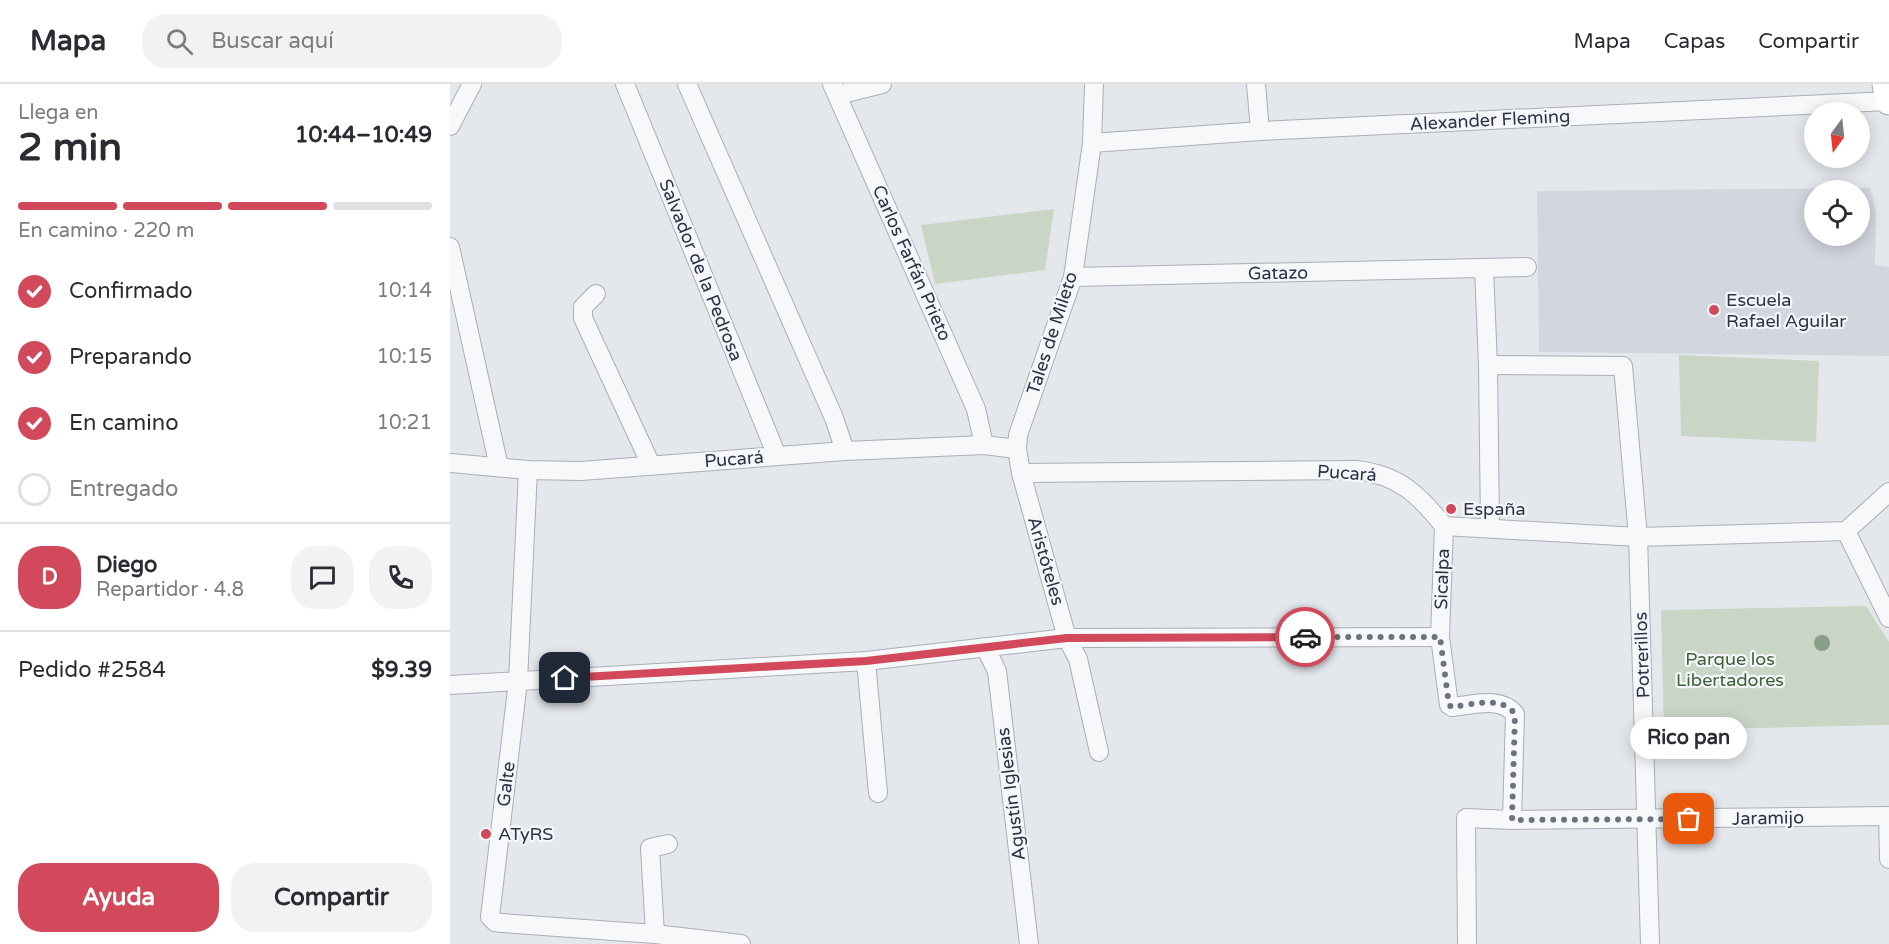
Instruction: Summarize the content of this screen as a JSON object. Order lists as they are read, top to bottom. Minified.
{"streets":{"street":["Alexander Fleming","Carlos Farfán Prieto","Salvador de la Pedrosa","Gatazo","Tales de Mileto","Pucará","Aristóteles","Sicalpa","Potrerillos","Galte","Agustín Iglesias","Jaramijo"]},"crossings":[["Alexander Fleming","Tales de Mileto"],["Carlos Farfán Prieto","Pucará"],["Salvador de la Pedrosa","Pucará"],["Gatazo","Tales de Mileto"],["Tales de Mileto","Pucará"],["Tales de Mileto","Aristóteles"],["Pucará","Aristóteles"],["Pucará","Sicalpa"],["Pucará","Galte"],["Sicalpa","Jaramijo"],["Potrerillos","Jaramijo"]],"parks":["Parque los Libertadores"],"places":["Escuela Rafael Aguilar","España","Rico pan","ATyRS"],"north":"bottom","page":{"header":"Mapa","search":"Buscar aquí","nav":["Mapa","Capas","Compartir"],"heading":["2 min","Llega en","10:44–10:49"],"panel":["Diego","Repartidor · 4.8","Pedido #2584","$9.39"],"bar":"En camino · 220 m","list":[["Confirmado","10:14"],["Preparando","10:15"],["En camino","10:21"],"Entregado"],"round":"D","bubble":"Rico pan","buttons":["Ayuda","Compartir"]}}
